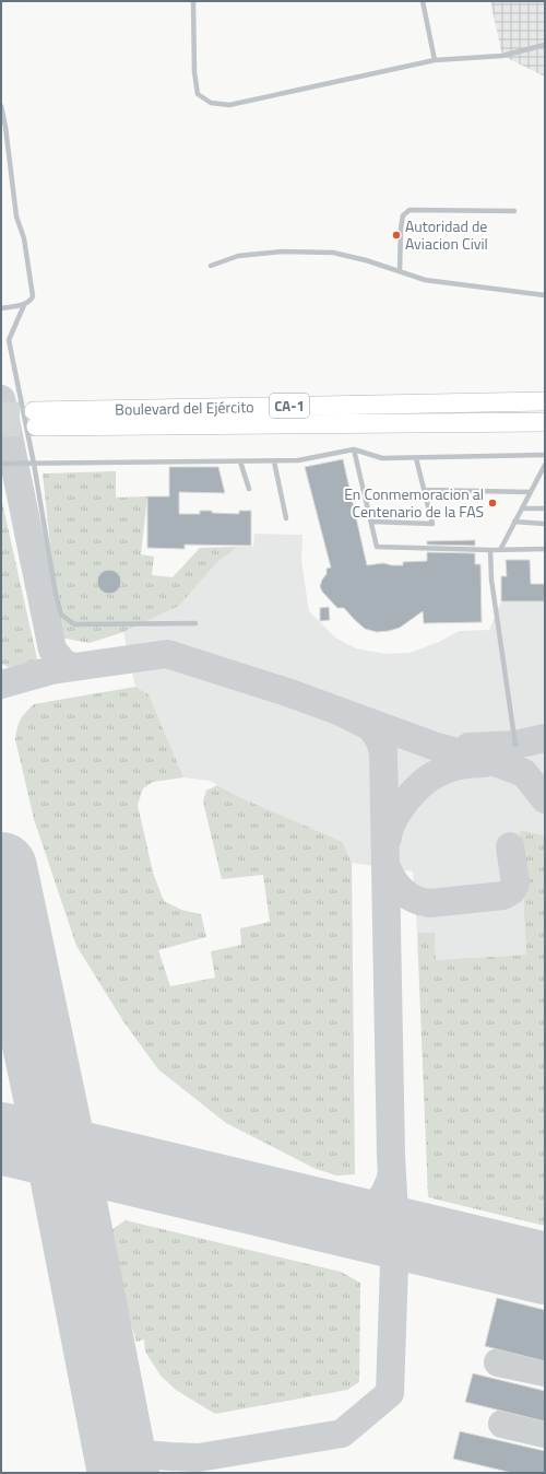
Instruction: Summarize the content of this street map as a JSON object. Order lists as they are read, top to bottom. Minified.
{"streets":{"highway":["CA-1","Boulevard del Ejército"]},"places":["Autoridad de Aviacion Civil","En Conmemoracion al Centenario de la FAS"]}
